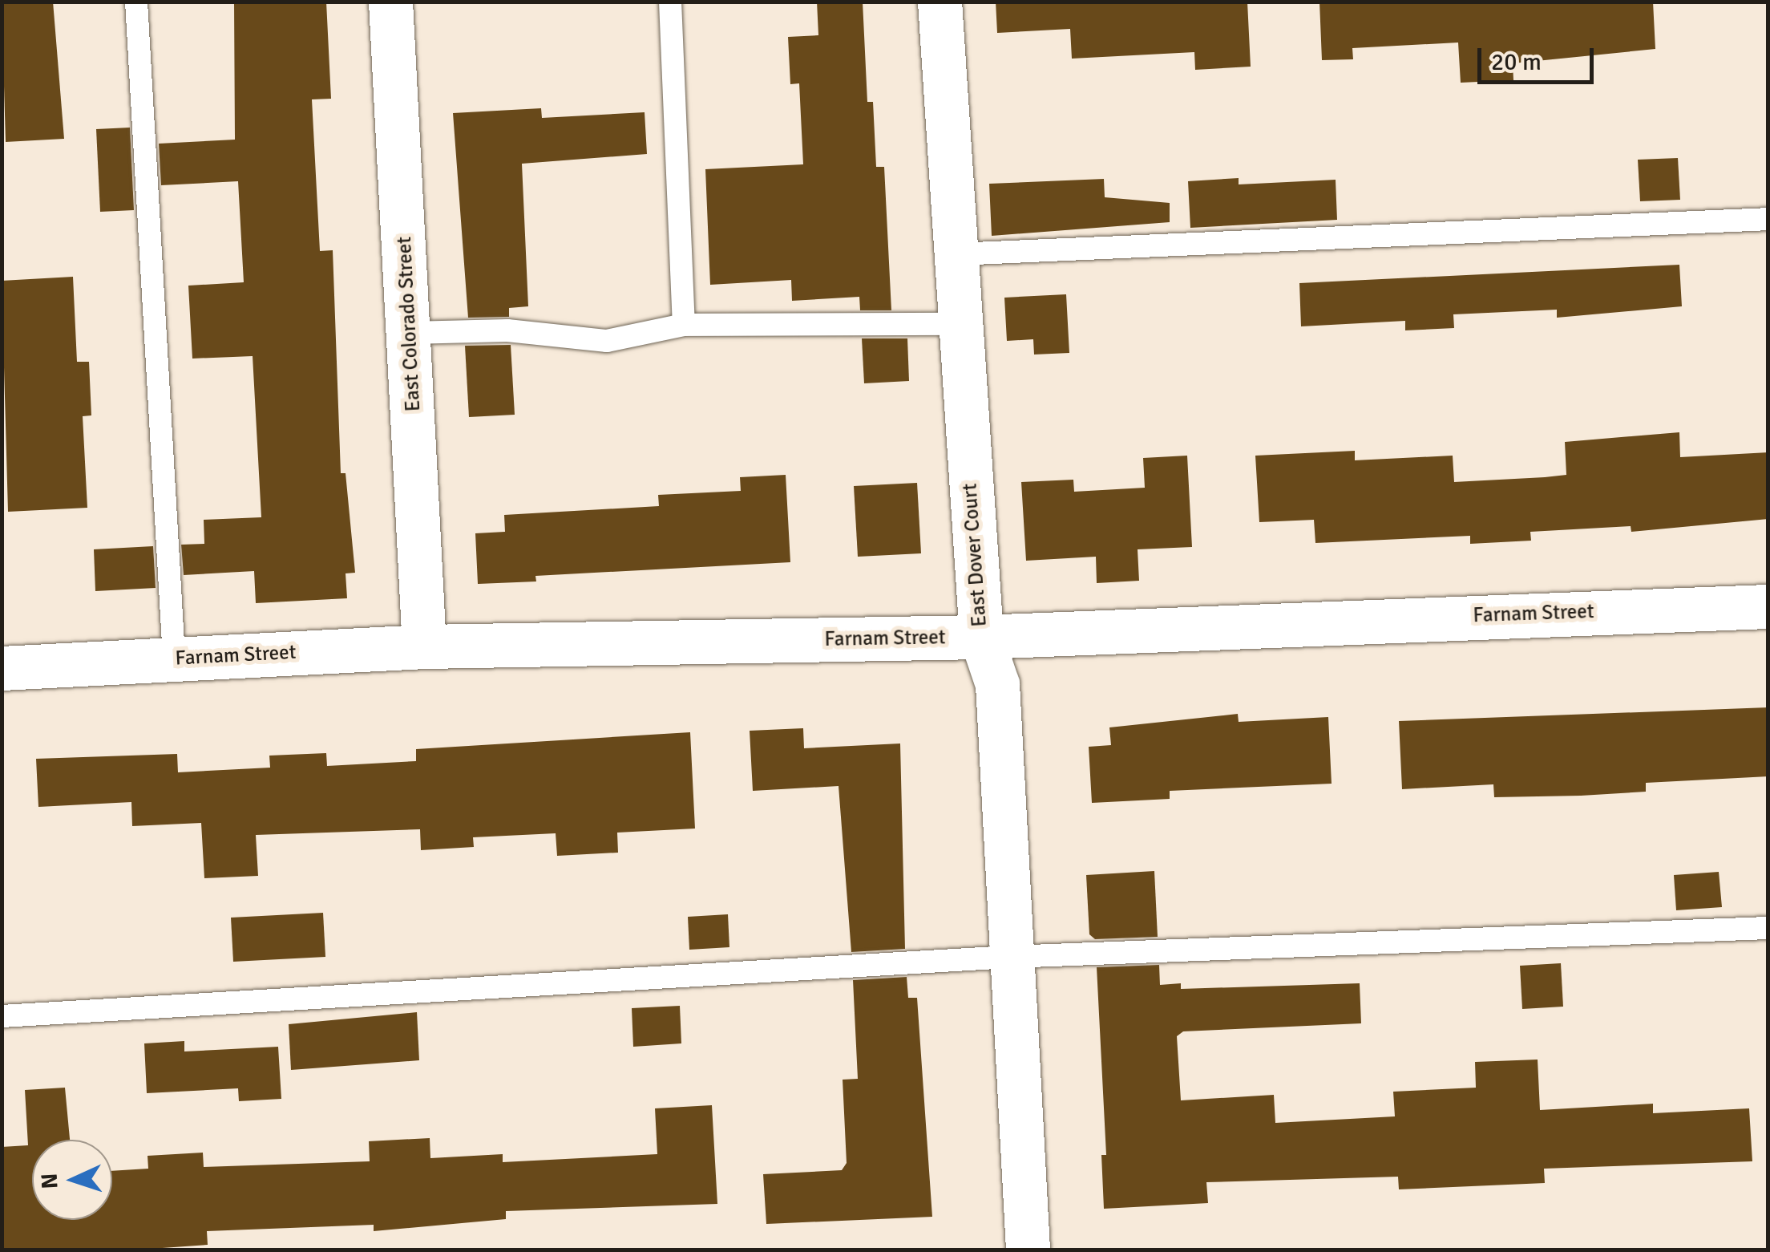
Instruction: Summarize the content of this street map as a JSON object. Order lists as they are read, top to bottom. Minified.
{"streets":{"street":["East Colorado Street","East Dover Court","Farnam Street"]},"crossings":[["East Colorado Street","Farnam Street"],["East Dover Court","Farnam Street"]],"scale_bar":"20 m","north":"left"}
